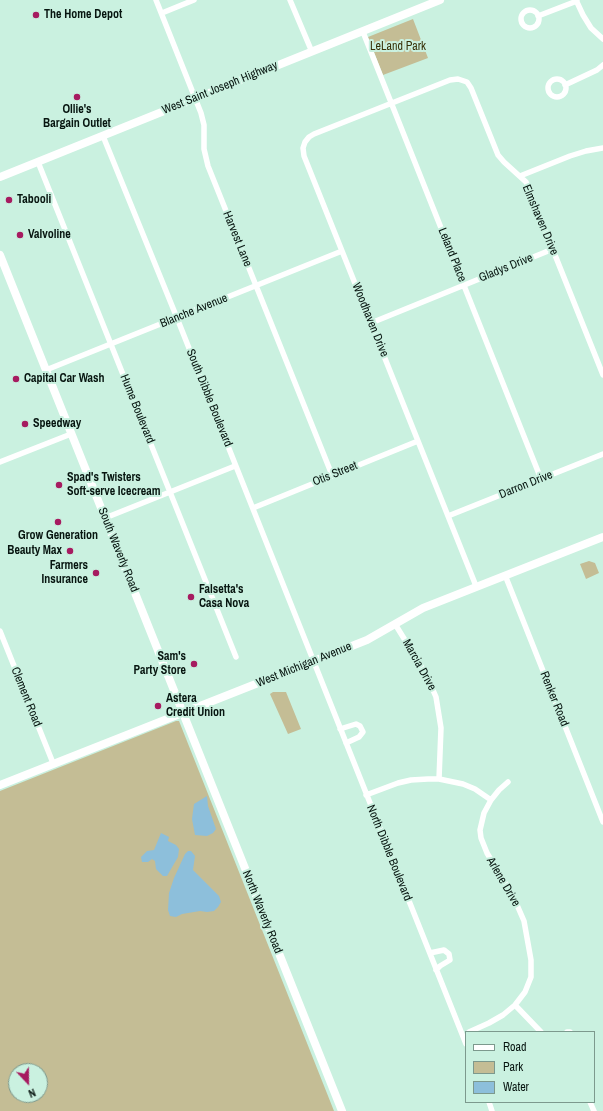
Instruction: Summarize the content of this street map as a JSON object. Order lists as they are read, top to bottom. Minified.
{"streets":{"street":["West Saint Joseph Highway","Elmshaven Drive","Harvest Lane","Leland Place","Gladys Drive","Blanche Avenue","Woodhaven Drive","South Dibble Boulevard","Hume Boulevard","Otis Street","Darron Drive","South Waverly Road","West Michigan Avenue","Marcia Drive","Clement Road","Renker Road","North Dibble Boulevard","Arlene Drive","North Waverly Road"]},"crossings":[["West Saint Joseph Highway","Harvest Lane"],["West Saint Joseph Highway","Leland Place"],["West Saint Joseph Highway","South Dibble Boulevard"],["West Saint Joseph Highway","Hume Boulevard"],["Elmshaven Drive","Leland Place"],["Elmshaven Drive","Gladys Drive"],["Elmshaven Drive","Woodhaven Drive"],["Harvest Lane","Blanche Avenue"],["Harvest Lane","Otis Street"],["Leland Place","Gladys Drive"],["Leland Place","Woodhaven Drive"],["Leland Place","Darron Drive"],["Gladys Drive","Woodhaven Drive"],["Blanche Avenue","Woodhaven Drive"],["Blanche Avenue","South Dibble Boulevard"],["Blanche Avenue","Hume Boulevard"],["Blanche Avenue","South Waverly Road"],["Woodhaven Drive","Otis Street"],["Woodhaven Drive","Darron Drive"],["Woodhaven Drive","West Michigan Avenue"],["South Dibble Boulevard","Otis Street"],["South Dibble Boulevard","West Michigan Avenue"],["South Dibble Boulevard","North Dibble Boulevard"],["South Waverly Road","West Michigan Avenue"],["South Waverly Road","North Waverly Road"],["West Michigan Avenue","Marcia Drive"],["West Michigan Avenue","Clement Road"],["West Michigan Avenue","Renker Road"],["West Michigan Avenue","North Dibble Boulevard"],["West Michigan Avenue","North Waverly Road"]],"parks":["LeLand Park"],"places":["The Home Depot","Ollie's Bargain Outlet","Tabooli","Valvoline","Capital Car Wash","Speedway","Spad's Twisters Soft-serve Icecream","Grow Generation","Beauty Max","Farmers Insurance","Falsetta's Casa Nova","Sam's Party Store","Astera Credit Union"],"legend":["Road","Park","Water"],"north":"bottom"}
